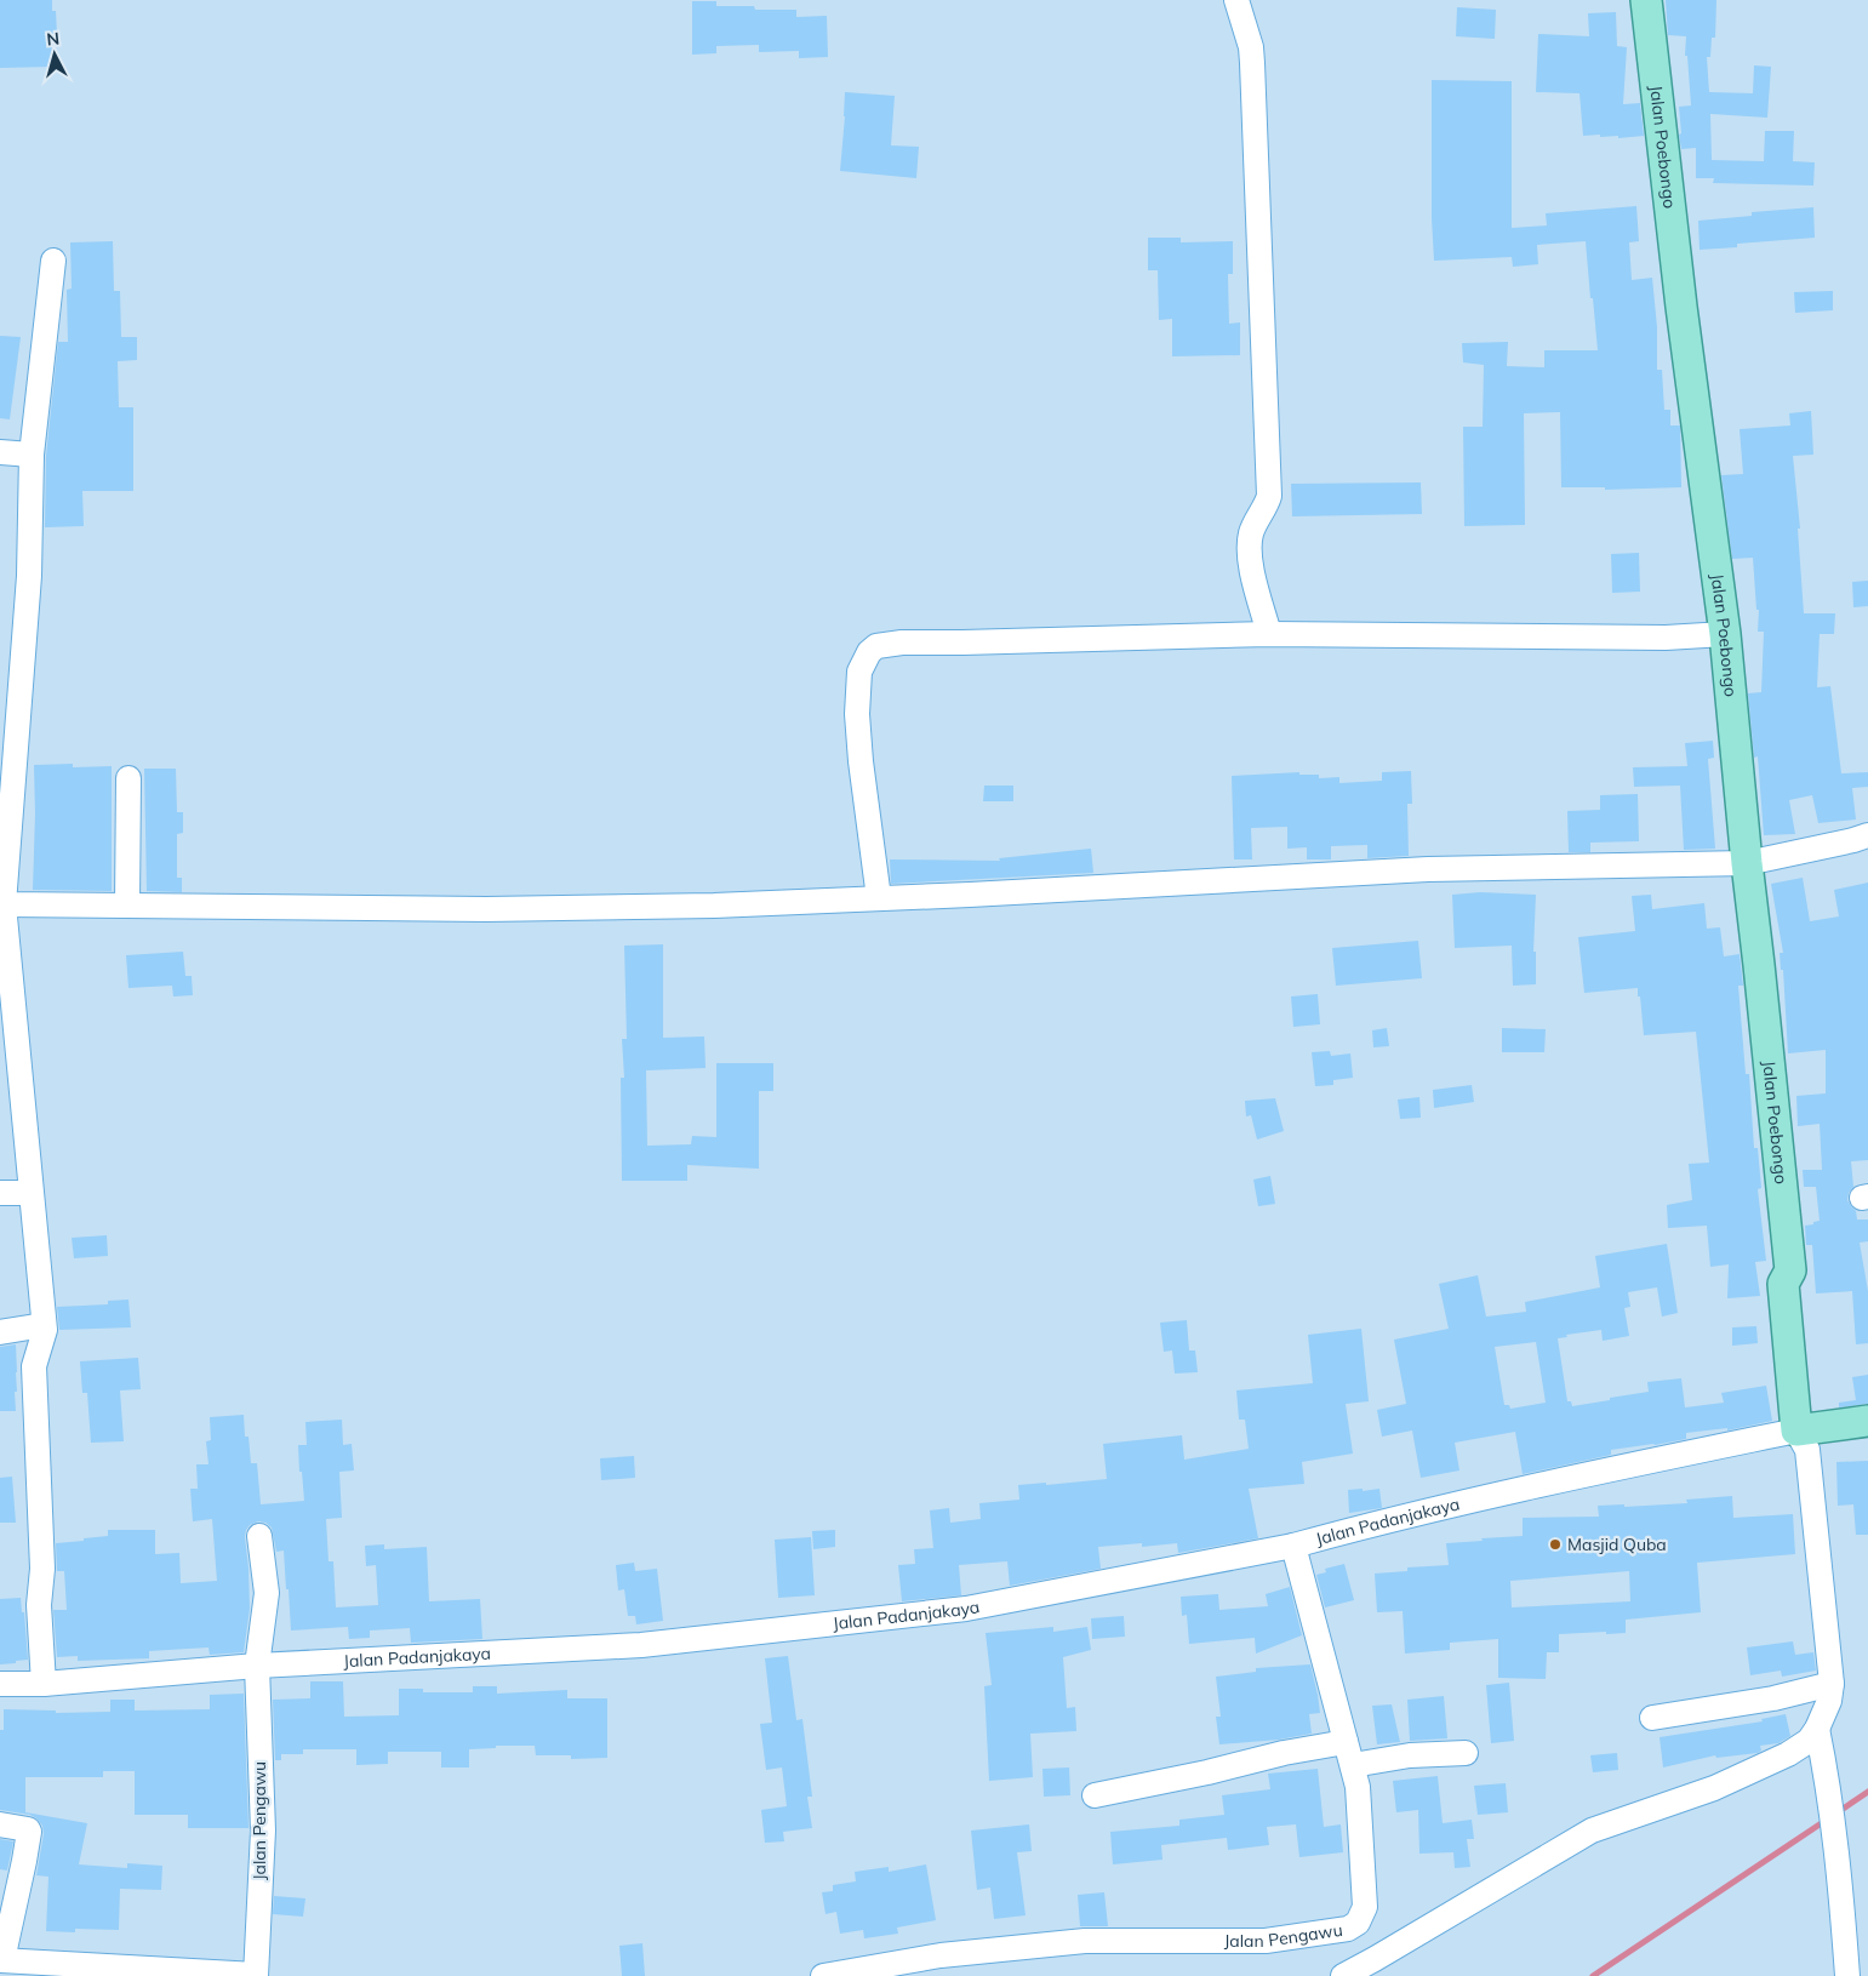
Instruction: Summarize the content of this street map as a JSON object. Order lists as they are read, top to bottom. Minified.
{"streets":{"main road":["Jalan Poebongo"],"street":["Jalan Padanjakaya","Jalan Pengawu"]},"crossings":[["Jalan Poebongo","Jalan Padanjakaya"],["Jalan Padanjakaya","Jalan Pengawu"]],"places":["Masjid Quba"],"north":"top"}
